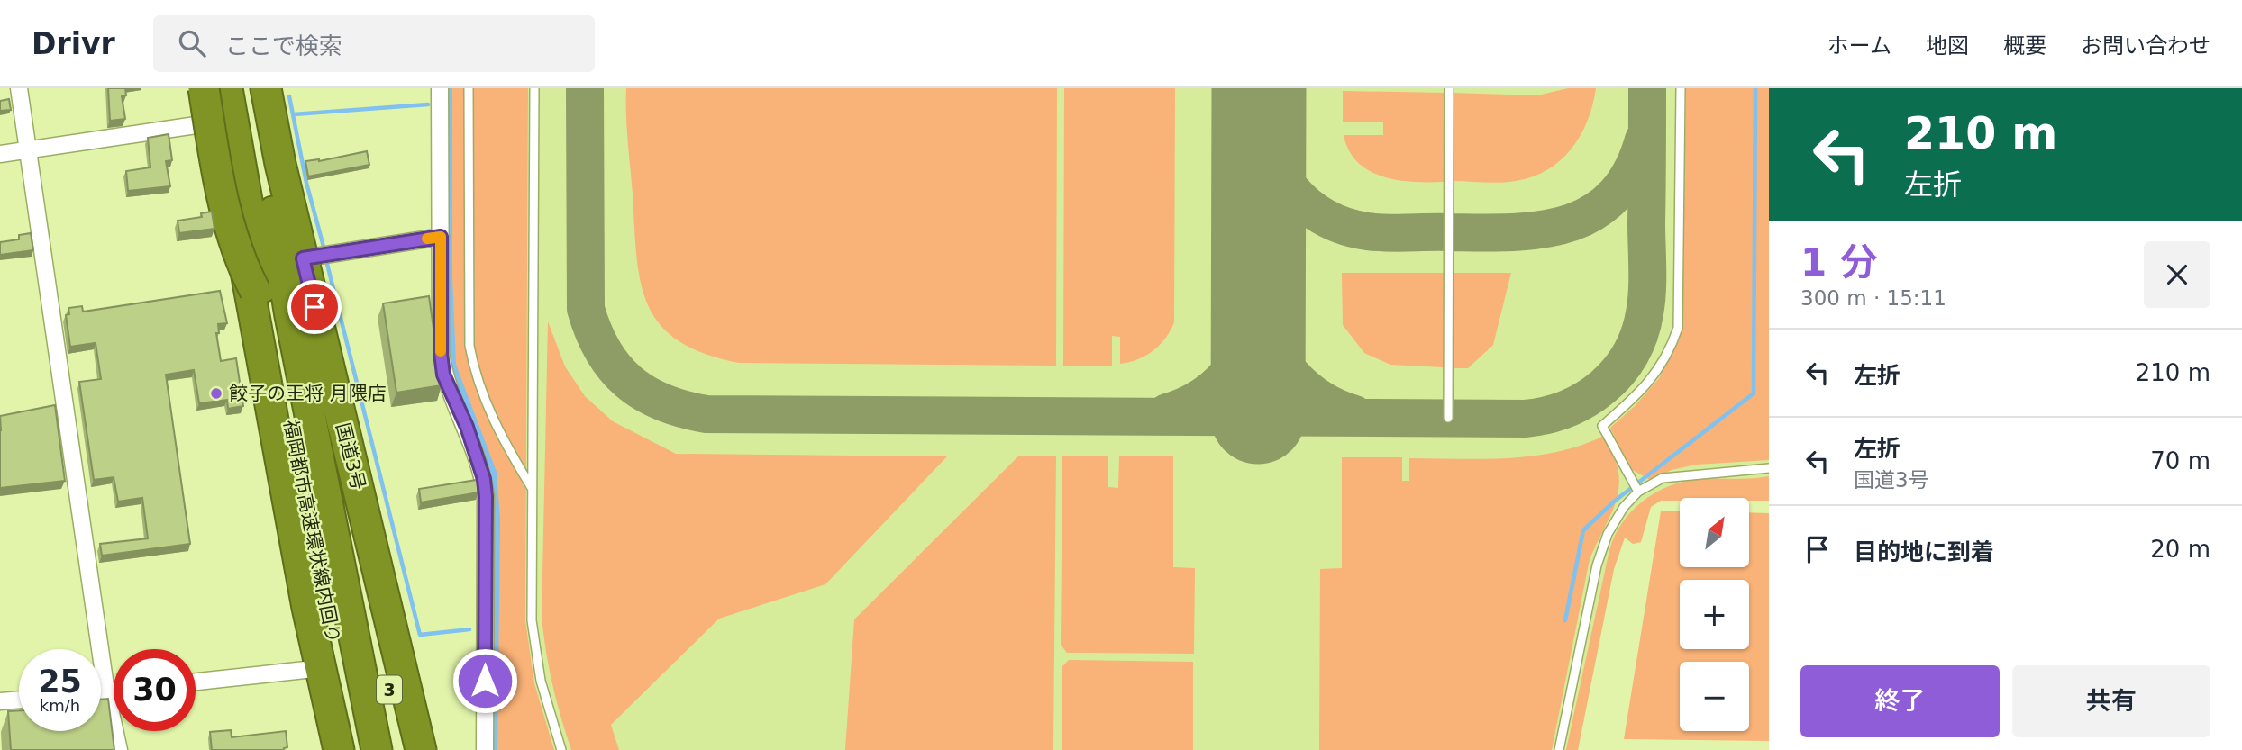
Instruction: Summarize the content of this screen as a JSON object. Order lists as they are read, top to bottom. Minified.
{"streets":{"highway":["国道3号","福岡都市高速環状線内回り","3"]},"places":["餃子の王将 月隈店"],"north":"top right","page":{"header":"Drivr","search":"ここで検索","nav":["ホーム","地図","概要","お問い合わせ"],"turn":["210 m","左折"],"heading":["1 分","300 m · 15:11"],"list":[{"name":"左折","value":"210 m"},{"name":"左折","note":"国道3号","value":"70 m"},{"name":"目的地に到着","value":"20 m"}],"map_buttons":["+","−"],"speed":"25 km/h","limit":"30","buttons":["終了","共有"]}}
